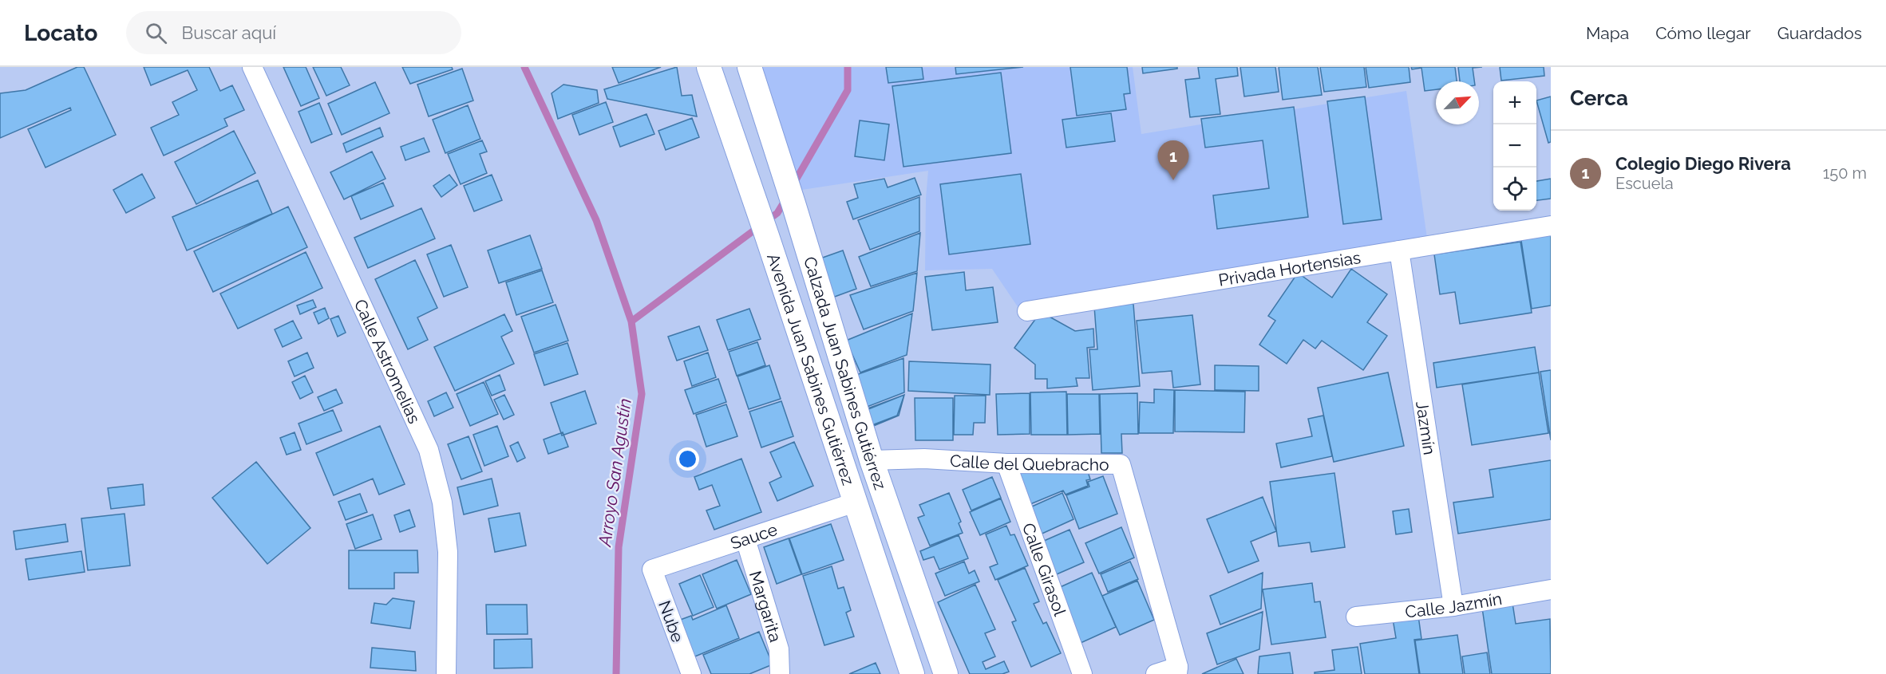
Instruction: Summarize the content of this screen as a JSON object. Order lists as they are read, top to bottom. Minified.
{"streets":{"street":["Privada Hortensias","Calle Astromelias","Avenida Juan Sabines Gutiérrez","Calzada Juan Sabines Gutiérrez","Jazmín","Calle del Quebracho","Sauce","Calle Girasol","Calle Jazmín","Margarita","Nube"]},"crossings":[["Privada Hortensias","Jazmín"],["Avenida Juan Sabines Gutiérrez","Sauce"],["Calzada Juan Sabines Gutiérrez","Calle del Quebracho"],["Jazmín","Calle Jazmín"],["Calle del Quebracho","Calle Girasol"],["Sauce","Margarita"],["Sauce","Nube"]],"water":["Arroyo San Agustín"],"north":"top right","page":{"header":"Locato","search":"Buscar aquí","nav":["Mapa","Cómo llegar","Guardados"],"heading":"Cerca","map_buttons":["+","−"],"list":[{"mark":"1","name":"Colegio Diego Rivera","note":"Escuela","value":"150 m"}],"pins":"1"}}
